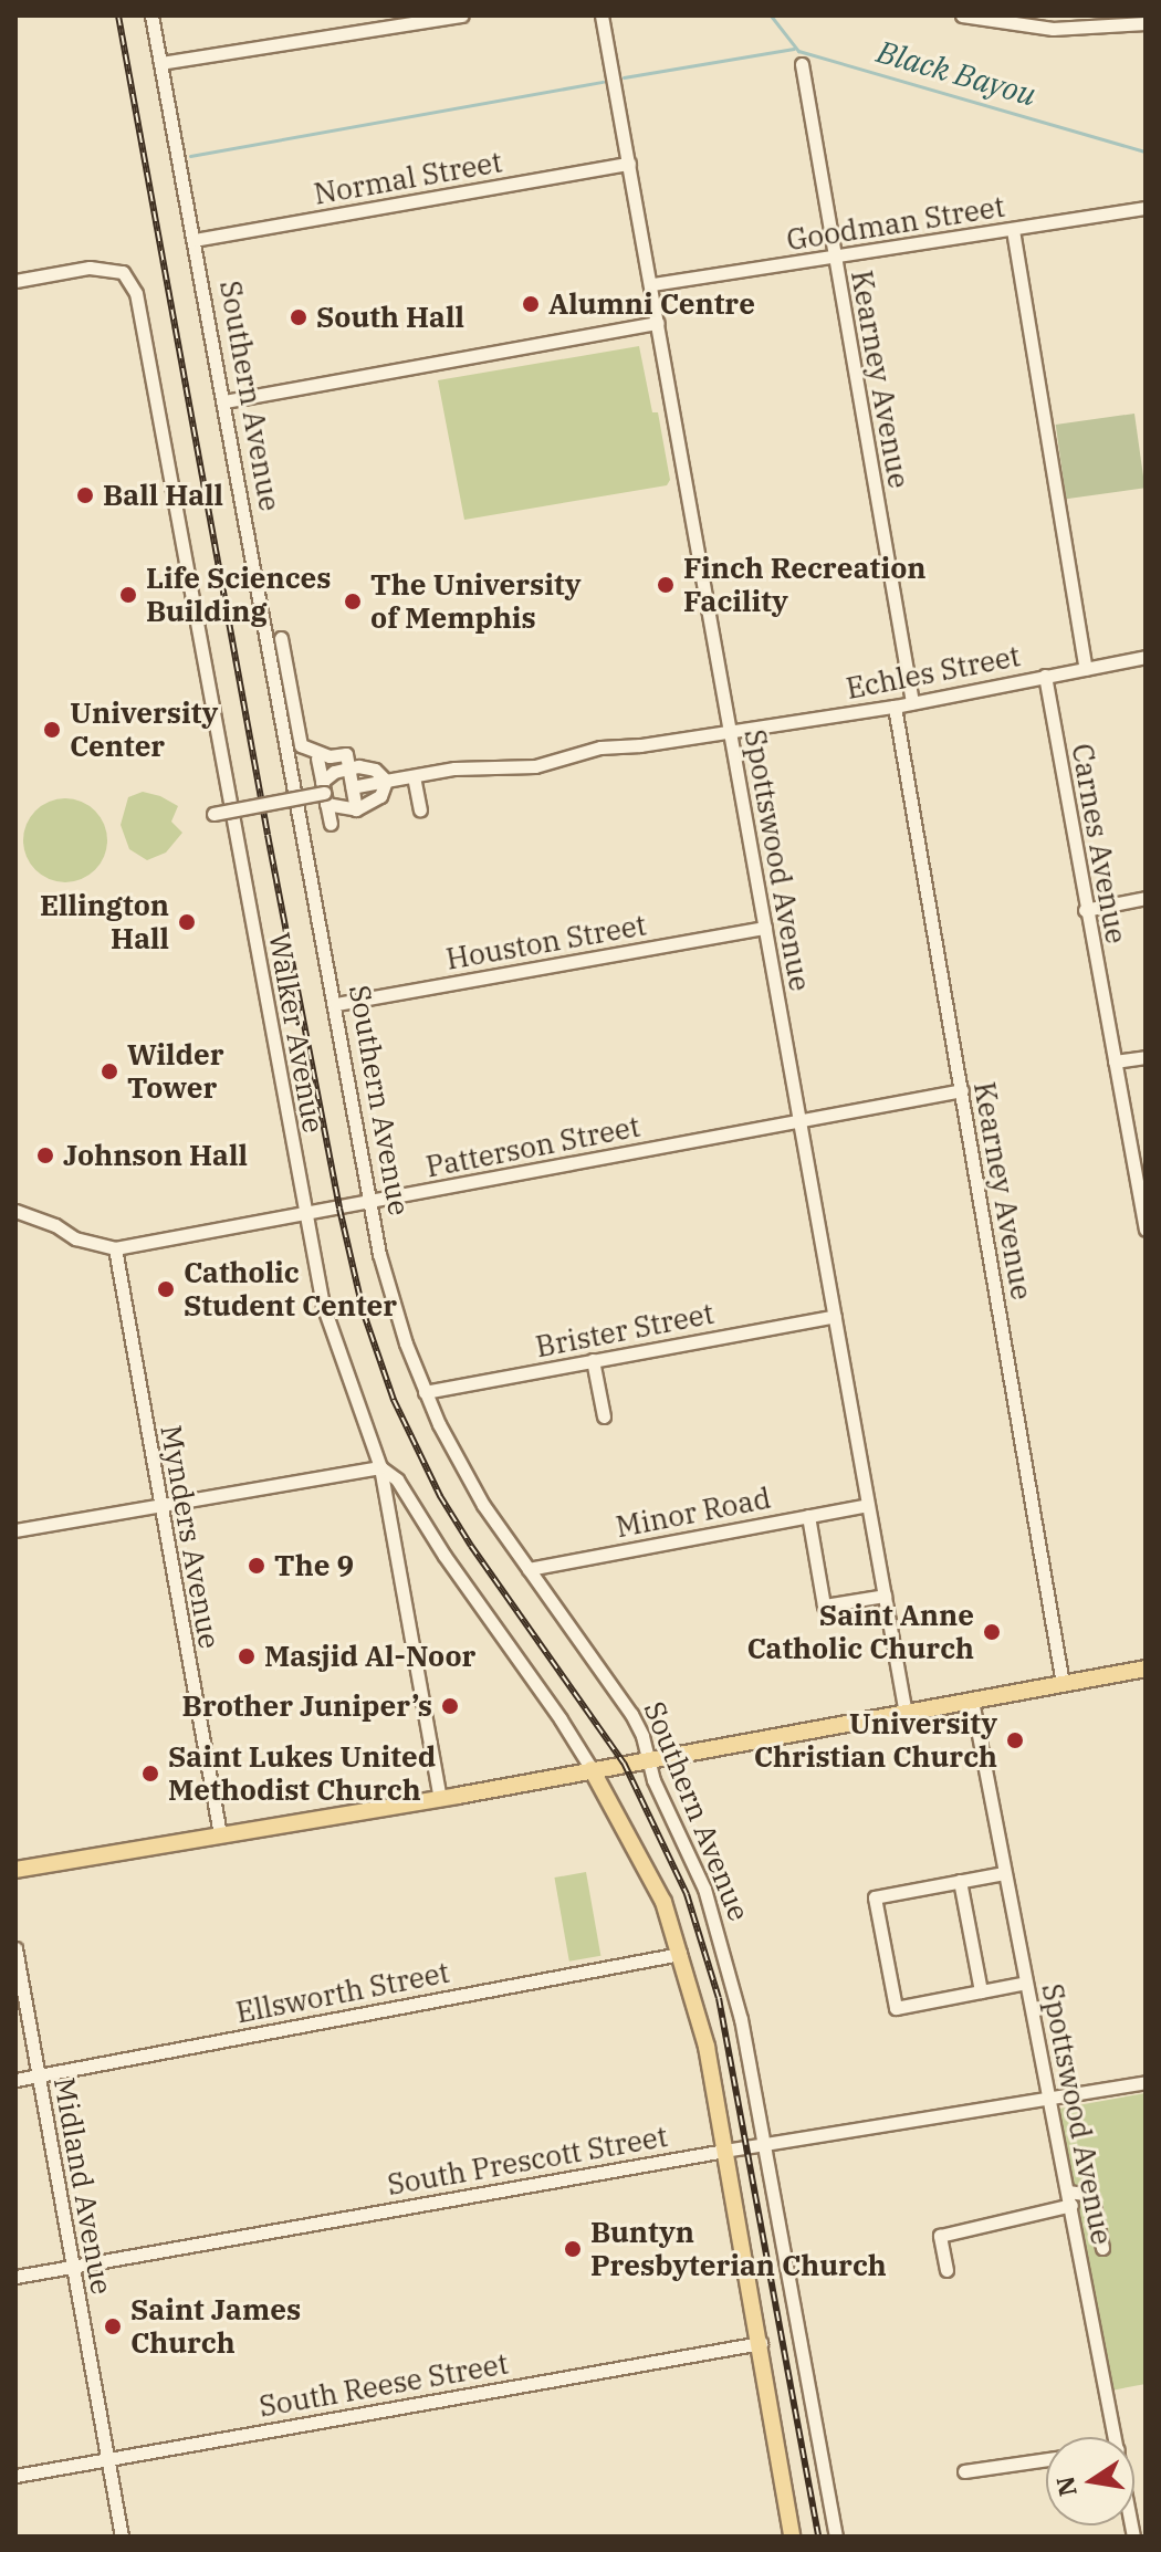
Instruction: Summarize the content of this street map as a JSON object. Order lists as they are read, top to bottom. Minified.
{"streets":{"street":["Normal Street","Goodman Street","Kearney Avenue","Southern Avenue","Echles Street","Carnes Avenue","Spottswood Avenue","Houston Street","Walker Avenue","Patterson Street","Brister Street","Minor Road","Mynders Avenue","Ellsworth Street","South Prescott Street","Midland Avenue","South Reese Street"]},"crossings":[["Normal Street","Southern Avenue"],["Normal Street","Spottswood Avenue"],["Goodman Street","Kearney Avenue"],["Goodman Street","Spottswood Avenue"],["Kearney Avenue","Echles Street"],["Kearney Avenue","Patterson Street"],["Southern Avenue","Houston Street"],["Southern Avenue","Patterson Street"],["Southern Avenue","Brister Street"],["Southern Avenue","Minor Road"],["Southern Avenue","South Prescott Street"],["Echles Street","Carnes Avenue"],["Echles Street","Spottswood Avenue"],["Spottswood Avenue","Houston Street"],["Spottswood Avenue","Patterson Street"],["Spottswood Avenue","Brister Street"],["Spottswood Avenue","Minor Road"],["Spottswood Avenue","South Prescott Street"],["Walker Avenue","Patterson Street"],["Patterson Street","Mynders Avenue"],["Ellsworth Street","Midland Avenue"],["South Prescott Street","Midland Avenue"],["Midland Avenue","South Reese Street"]],"water":["Black Bayou"],"places":["Alumni Centre","South Hall","Ball Hall","Finch Recreation Facility","Life Sciences Building","The University of Memphis","University Center","Ellington Hall","Wilder Tower","Johnson Hall","Catholic Student Center","The 9","Saint Anne Catholic Church","Masjid Al-Noor","Brother Juniper’s","University Christian Church","Saint Lukes United Methodist Church","Buntyn Presbyterian Church","Saint James Church"],"north":"left"}
